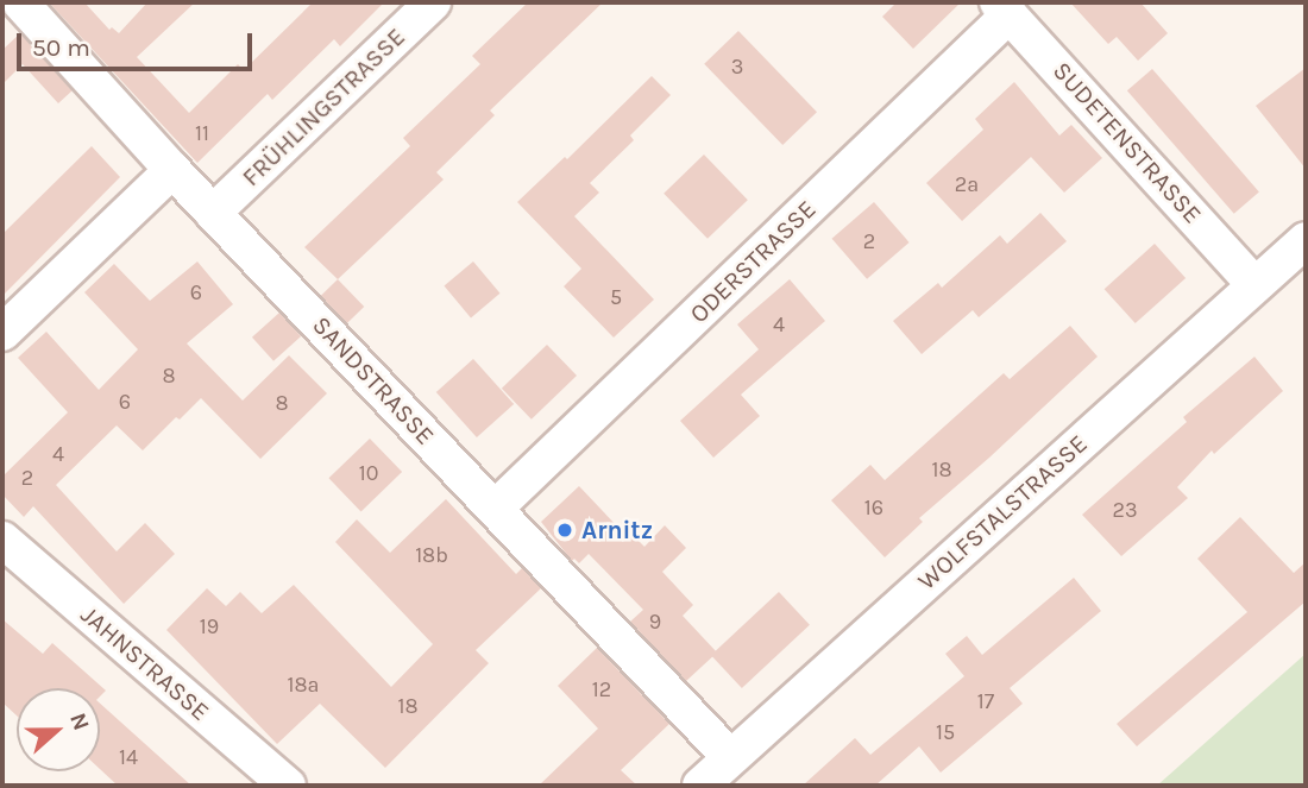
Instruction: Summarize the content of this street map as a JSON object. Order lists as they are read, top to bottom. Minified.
{"streets":{"street":["FRÜHLINGSTRASSE","SUDETENSTRASSE","ODERSTRASSE","SANDSTRASSE","WOLFSTALSTRASSE","JAHNSTRASSE"]},"crossings":[["FRÜHLINGSTRASSE","SANDSTRASSE"],["SUDETENSTRASSE","ODERSTRASSE"],["SUDETENSTRASSE","WOLFSTALSTRASSE"],["ODERSTRASSE","SANDSTRASSE"],["SANDSTRASSE","WOLFSTALSTRASSE"]],"places":["Arnitz"],"house_numbers":["3","11","2a","2","6","5","4","8","6","8","4","18","10","2","16","23","18b","9","19","18a","12","17","18","15","14"],"scale_bar":"50 m","north":"right"}
